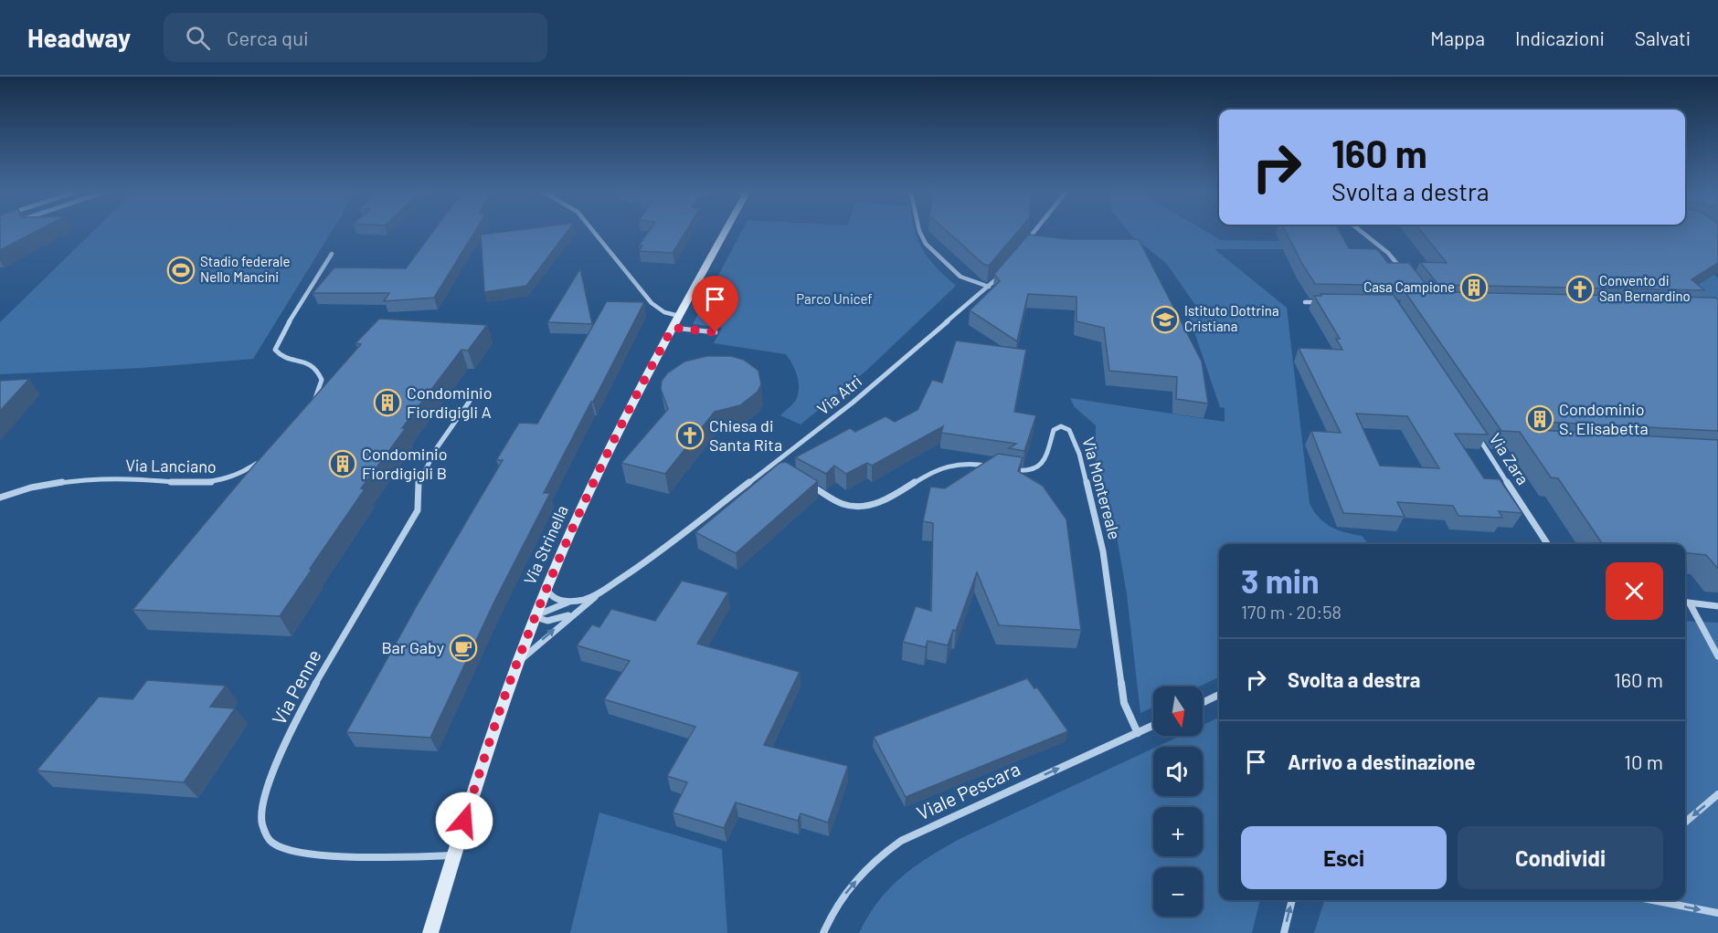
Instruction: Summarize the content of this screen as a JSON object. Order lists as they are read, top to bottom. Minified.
{"streets":{"main road":["Via Strinella"],"street":["Via Atri","Via Zara","Via Lanciano","Via Montereale","Via Penne","Viale Pescara"]},"crossings":[["Via Atri","Via Strinella"],["Via Montereale","Viale Pescara"],["Via Strinella","Via Penne"]],"one_way":["Viale Pescara"],"parks":["Parco Unicef"],"places":{"sports":["Stadio federale Nello Mancini"],"building":["Casa Campione","Condominio Fiordigigli A","Condominio S. Elisabetta","Condominio Fiordigigli B"],"church":["Convento di San Bernardino","Chiesa di Santa Rita"],"school or university":["Istituto Dottrina Cristiana"],"cafe":["Bar Gaby"]},"north":"bottom","page":{"header":"Headway","search":"Cerca qui","nav":["Mappa","Indicazioni","Salvati"],"turn":["160 m","Svolta a destra"],"heading":["3 min","170 m · 20:58"],"list":[{"name":"Svolta a destra","value":"160 m"},{"name":"Arrivo a destinazione","value":"10 m"}],"map_buttons":["+","−"],"buttons":["Esci","Condividi"]}}
